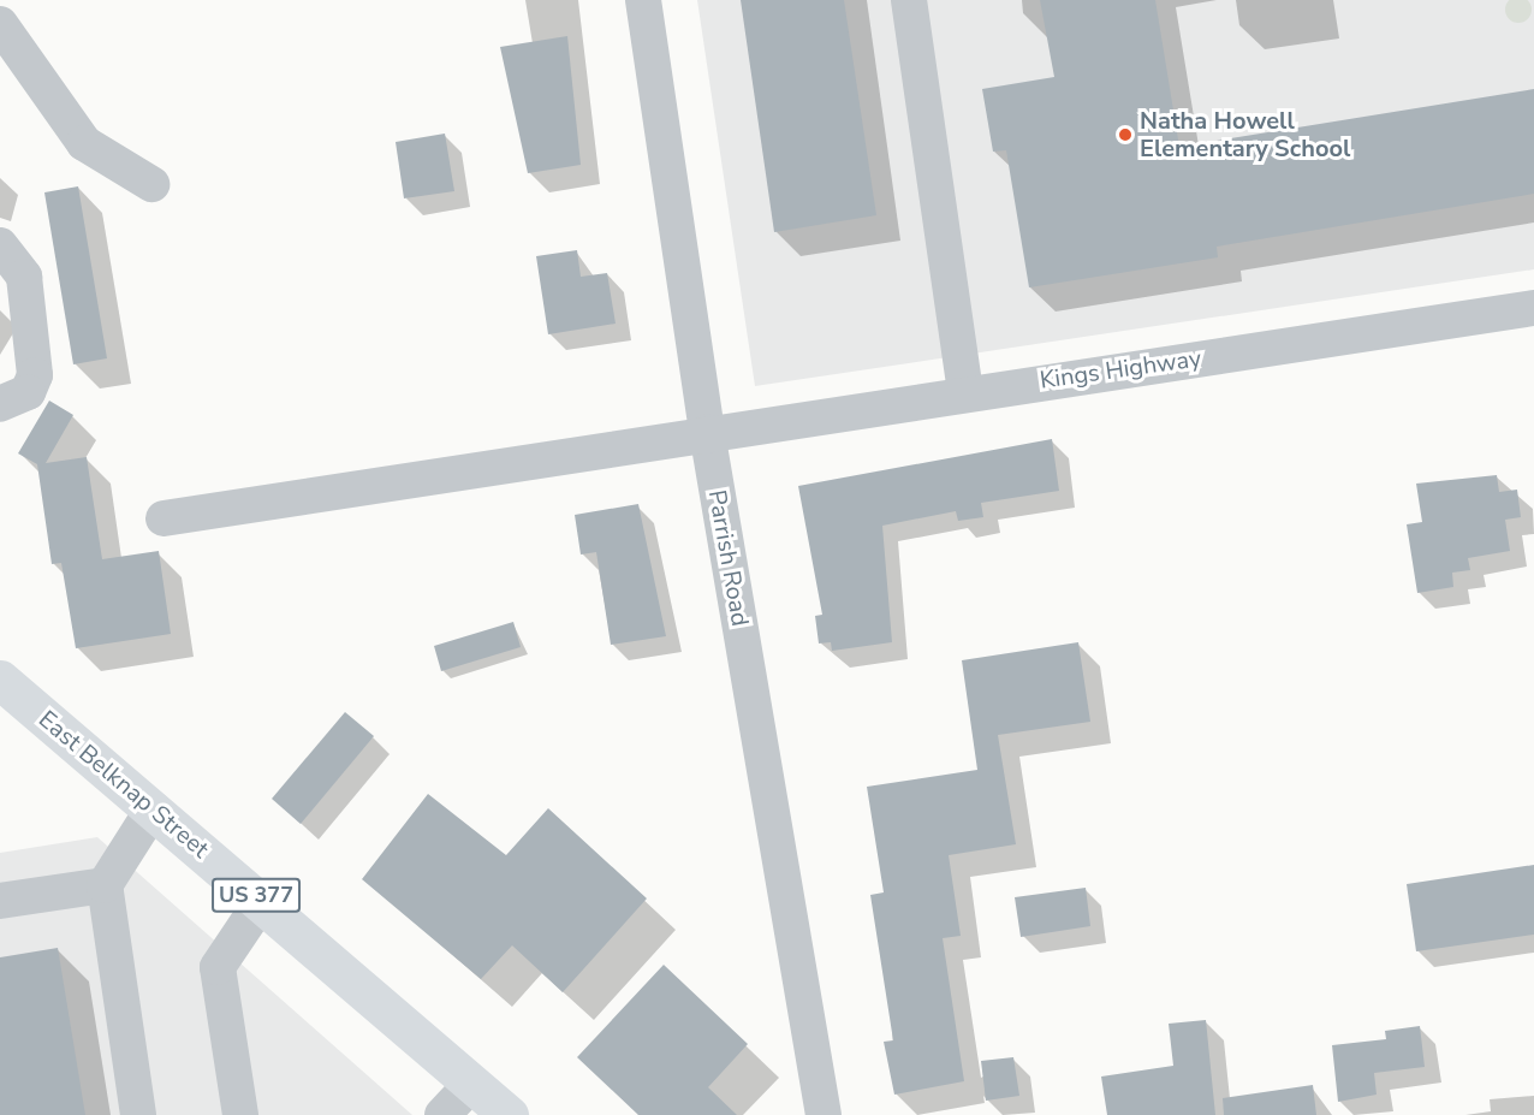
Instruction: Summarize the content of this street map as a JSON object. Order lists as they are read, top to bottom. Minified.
{"streets":{"main road":["East Belknap Street","US 377"],"street":["Kings Highway","Parrish Road"]},"crossings":[["Kings Highway","Parrish Road"]],"places":["Natha Howell Elementary School"]}
